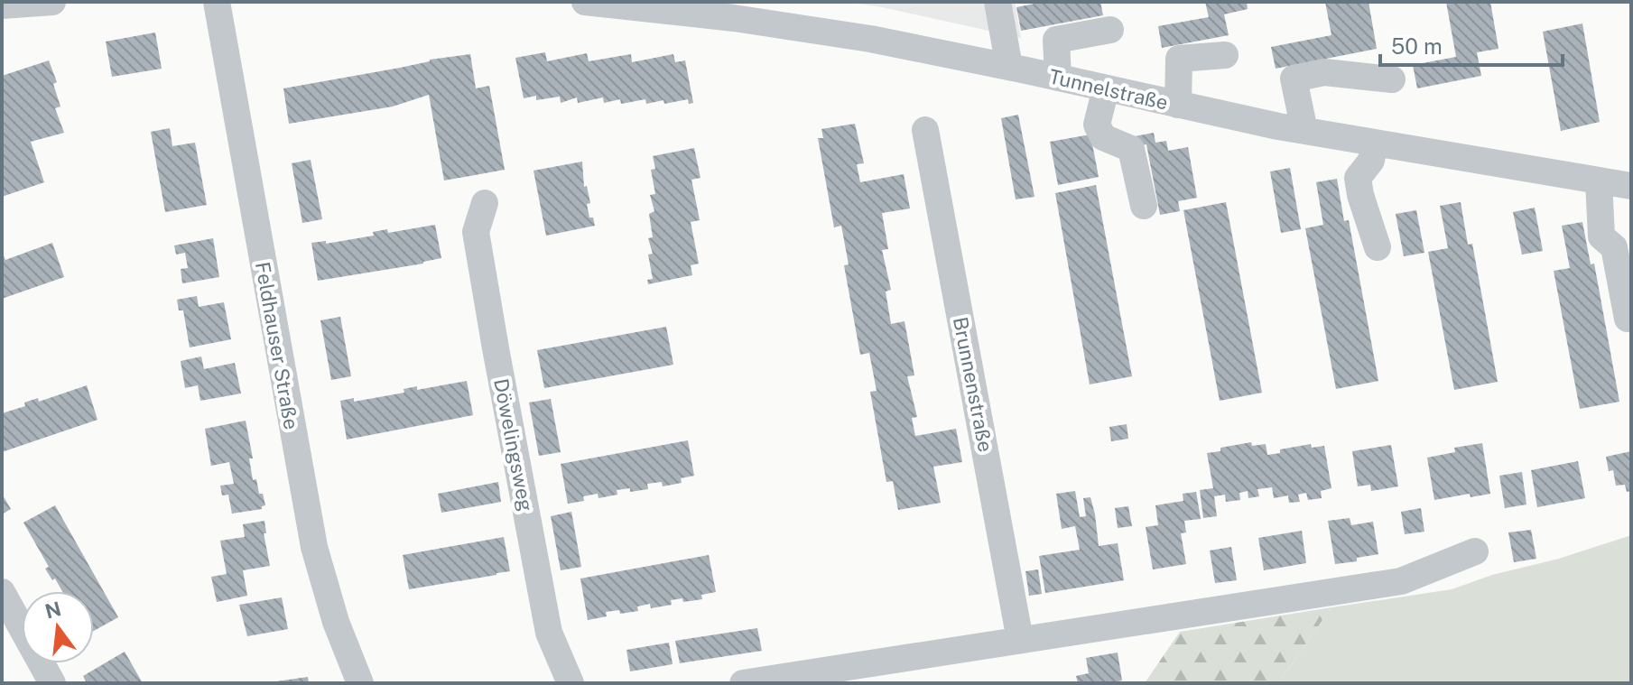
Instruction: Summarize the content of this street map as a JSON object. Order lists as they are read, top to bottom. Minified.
{"streets":{"street":["Tunnelstraße","Feldhauser Straße","Brunnenstraße","Döwelingsweg"]},"scale_bar":"50 m","north":"top"}
